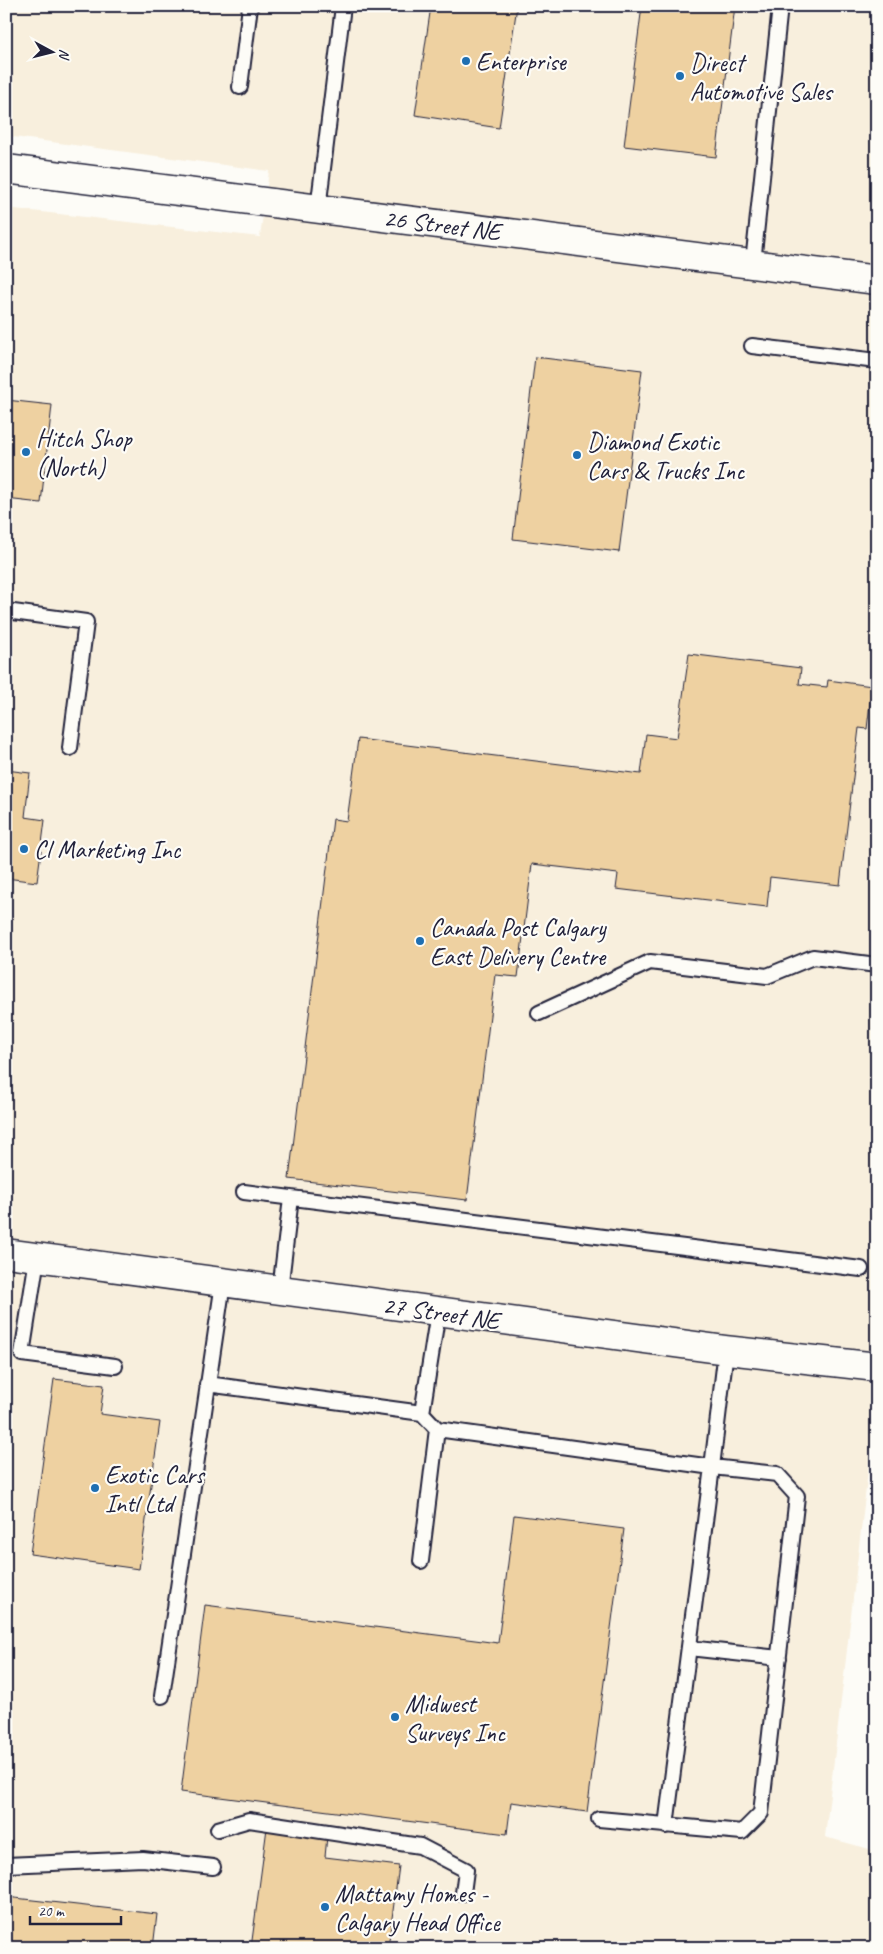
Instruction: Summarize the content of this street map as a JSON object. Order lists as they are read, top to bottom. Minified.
{"streets":{"street":["26 Street NE","27 Street NE"]},"places":["Enterprise","Direct Automotive Sales","Hitch Shop (North)","Diamond Exotic Cars & Trucks Inc","Cl Marketing Inc","Canada Post Calgary East Delivery Centre","Exotic Cars Intl Ltd","Midwest Surveys Inc","Mattamy Homes - Calgary Head Office"],"scale_bar":"20 m","north":"right"}
